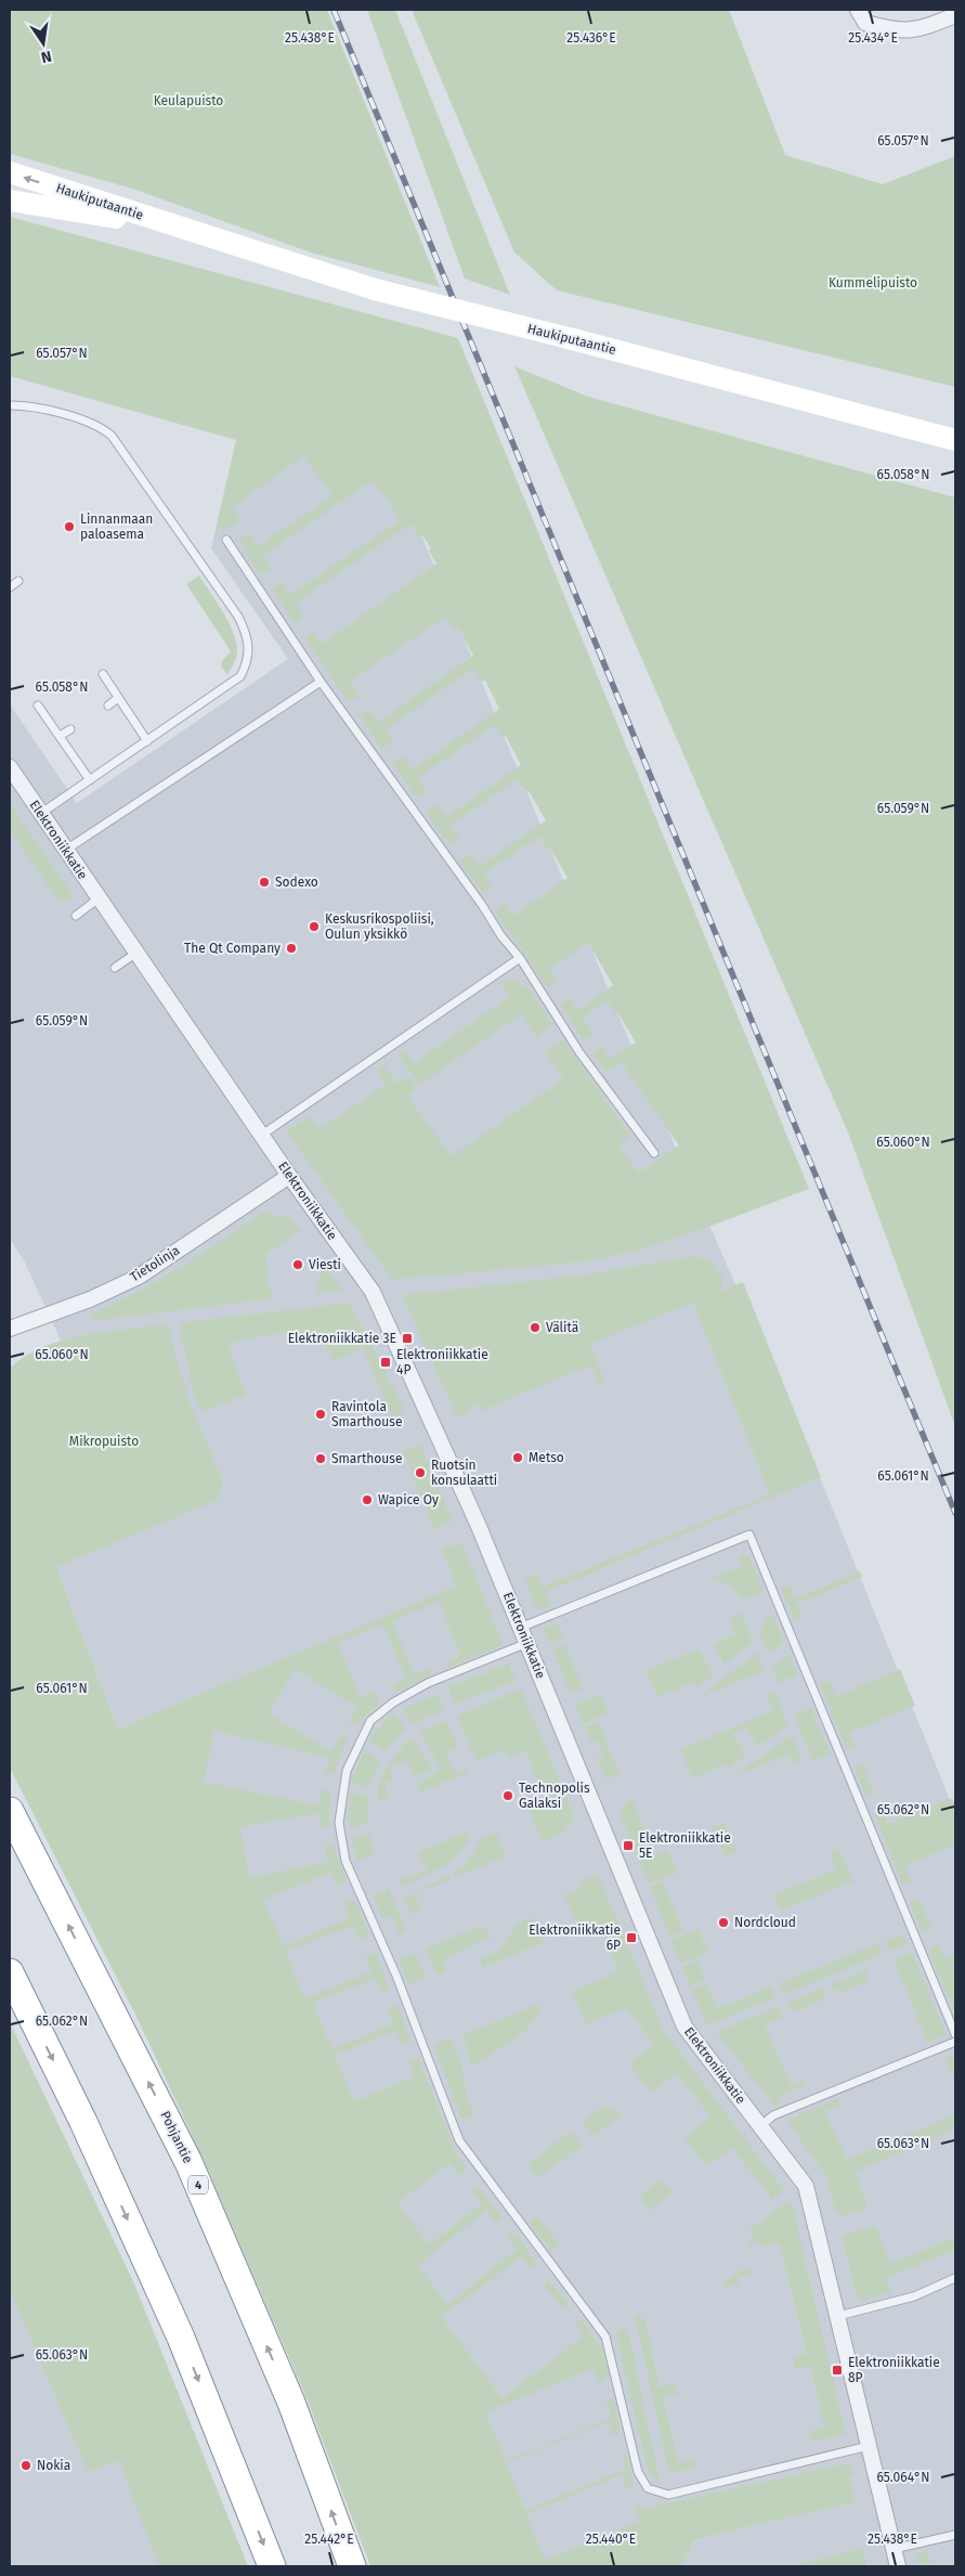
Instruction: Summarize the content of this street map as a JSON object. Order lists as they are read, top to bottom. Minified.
{"streets":{"highway":["Pohjantie","4"],"main road":["Haukiputaantie"],"street":["Elektroniikkatie","Tietolinja"]},"crossings":[["Elektroniikkatie","Tietolinja"]],"parks":["Keulapuisto","Kummelipuisto","Mikropuisto"],"places":{"other":["Linnanmaan paloasema","Sodexo","Keskusrikospoliisi, Oulun yksikkö","The Qt Company","Viesti","Välitä","Ravintola Smarthouse","Metso","Smarthouse","Ruotsin konsulaatti","Wapice Oy","Technopolis Galaksi","Nordcloud","Nokia"],"transit":["Elektroniikkatie 3E","Elektroniikkatie 4P","Elektroniikkatie 5E","Elektroniikkatie 6P","Elektroniikkatie 8P"]},"north":"bottom","coordinates":["25.438°E","25.436°E","25.434°E","65.057°N","65.058°N","65.059°N","65.060°N","65.061°N","65.062°N","65.063°N","65.064°N","25.442°E","25.440°E"]}
